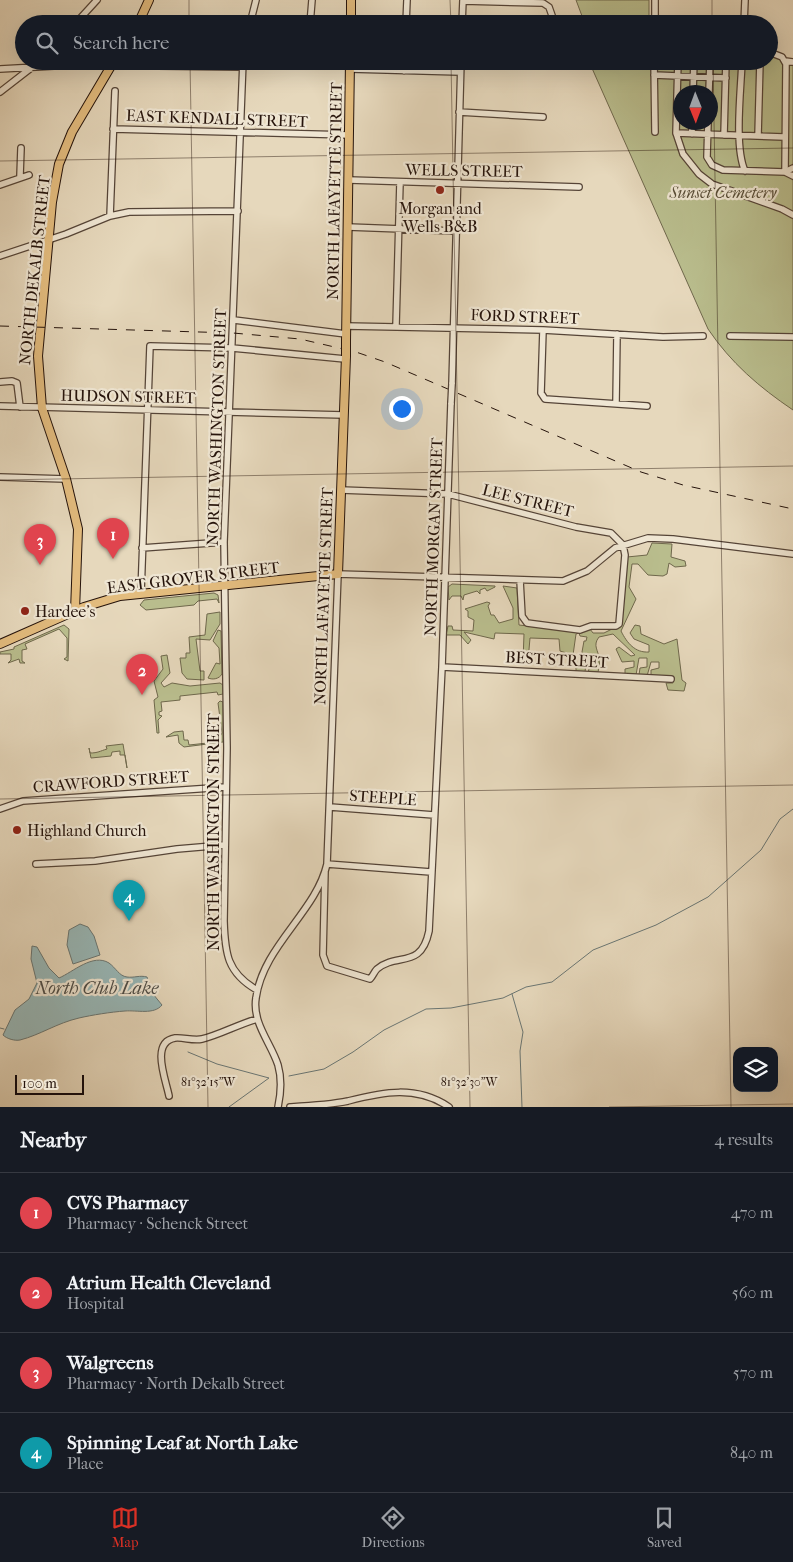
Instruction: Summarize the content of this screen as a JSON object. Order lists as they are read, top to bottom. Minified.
{"streets":{"main road":["NORTH LAFAYETTE STREET","NORTH DEKALB STREET","EAST GROVER STREET"],"street":["EAST KENDALL STREET","WELLS STREET","FORD STREET","HUDSON STREET","NORTH WASHINGTON STREET","LEE STREET","NORTH MORGAN STREET","BEST STREET","CRAWFORD STREET","STEEPLE"]},"crossings":[["EAST KENDALL STREET","NORTH LAFAYETTE STREET"],["EAST KENDALL STREET","NORTH WASHINGTON STREET"],["WELLS STREET","NORTH LAFAYETTE STREET"],["WELLS STREET","NORTH MORGAN STREET"],["NORTH LAFAYETTE STREET","FORD STREET"],["NORTH LAFAYETTE STREET","HUDSON STREET"],["NORTH LAFAYETTE STREET","NORTH WASHINGTON STREET"],["NORTH LAFAYETTE STREET","LEE STREET"],["NORTH LAFAYETTE STREET","NORTH MORGAN STREET"],["NORTH LAFAYETTE STREET","EAST GROVER STREET"],["NORTH LAFAYETTE STREET","STEEPLE"],["NORTH DEKALB STREET","HUDSON STREET"],["NORTH DEKALB STREET","EAST GROVER STREET"],["FORD STREET","NORTH WASHINGTON STREET"],["FORD STREET","NORTH MORGAN STREET"],["HUDSON STREET","NORTH WASHINGTON STREET"],["NORTH WASHINGTON STREET","EAST GROVER STREET"],["NORTH WASHINGTON STREET","CRAWFORD STREET"],["LEE STREET","NORTH MORGAN STREET"],["NORTH MORGAN STREET","BEST STREET"],["NORTH MORGAN STREET","STEEPLE"]],"water":["North Club Lake"],"parks":["Sunset Cemetery"],"places":["Morgan and Wells B&B","Hardee's","Highland Church"],"scale_bar":"100 m","north":"bottom","page":{"search":"Search here","pins":["1","3","2","4"],"scale":"100 m","heading":["Nearby","4 results"],"list":[{"mark":"1","name":"CVS Pharmacy","note":"Pharmacy · Schenck Street","value":"470 m"},{"mark":"2","name":"Atrium Health Cleveland","note":"Hospital","value":"560 m"},{"mark":"3","name":"Walgreens","note":"Pharmacy · North Dekalb Street","value":"570 m"},{"mark":"4","name":"Spinning Leaf at North Lake","note":"Place","value":"840 m"}],"nav":["Map","Directions","Saved"]},"coordinates":["81°32'15\"W","81°32'30\"W"]}
